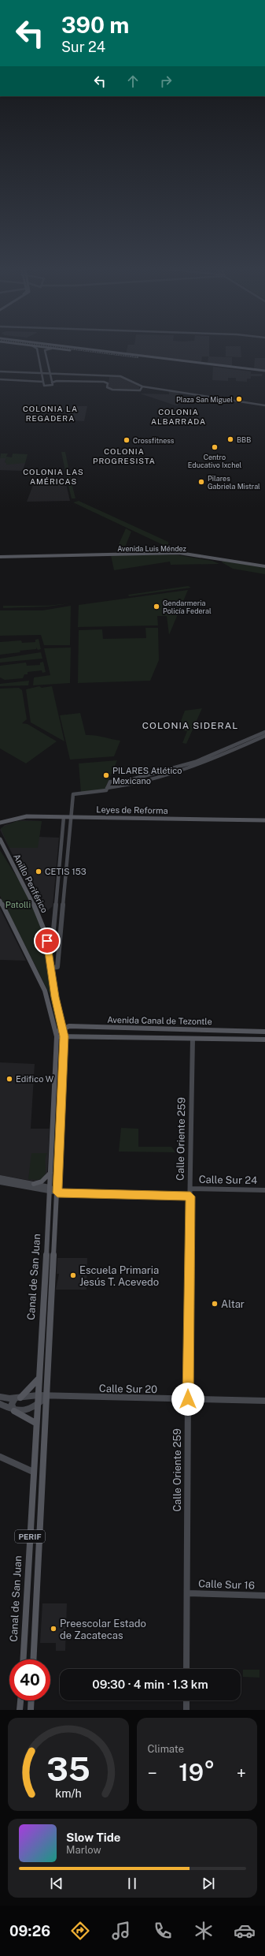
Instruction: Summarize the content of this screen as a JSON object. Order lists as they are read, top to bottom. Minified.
{"streets":{"main road":["Avenida Luis Méndez","Leyes de Reforma","Anillo Periférico","Avenida Canal de Tezontle","Canal de San Juan","PERIF"],"street":["Calle Oriente 259","Calle Sur 24","Calle Sur 20","Calle Sur 16"]},"crossings":[["Anillo Periférico","Avenida Canal de Tezontle"],["Anillo Periférico","Canal de San Juan"],["Avenida Canal de Tezontle","Calle Oriente 259"],["Avenida Canal de Tezontle","Canal de San Juan"],["Calle Oriente 259","Calle Sur 24"],["Calle Oriente 259","Calle Sur 20"],["Calle Oriente 259","Calle Sur 16"],["Canal de San Juan","Calle Sur 20"]],"districts":["COLONIA LA REGADERA","COLONIA ALBARRADA","COLONIA PROGRESISTA","COLONIA LAS AMÉRICAS","COLONIA SIDERAL"],"parks":["Patolli"],"places":["Plaza San Miguel","BBB","Crossfitness","Centro Educativo Ixchel","Pilares Gabriela Mistral","Gendarmeria Policía Federal","PILARES Atlético Mexicano","CETIS 153","Edifico W","Escuela Primaria Jesús T. Acevedo","Altar","Preescolar Estado de Zacatecas"],"page":{"turn":["390 m","Sur 24"],"limit":"40","trip":"09:30 · 4 min · 1.3 km","tile":"Climate","heat":["−","19°","+"],"song":["Slow Tide","Marlow"],"tabs":"09:26","gauge":["35","km/h"]}}
